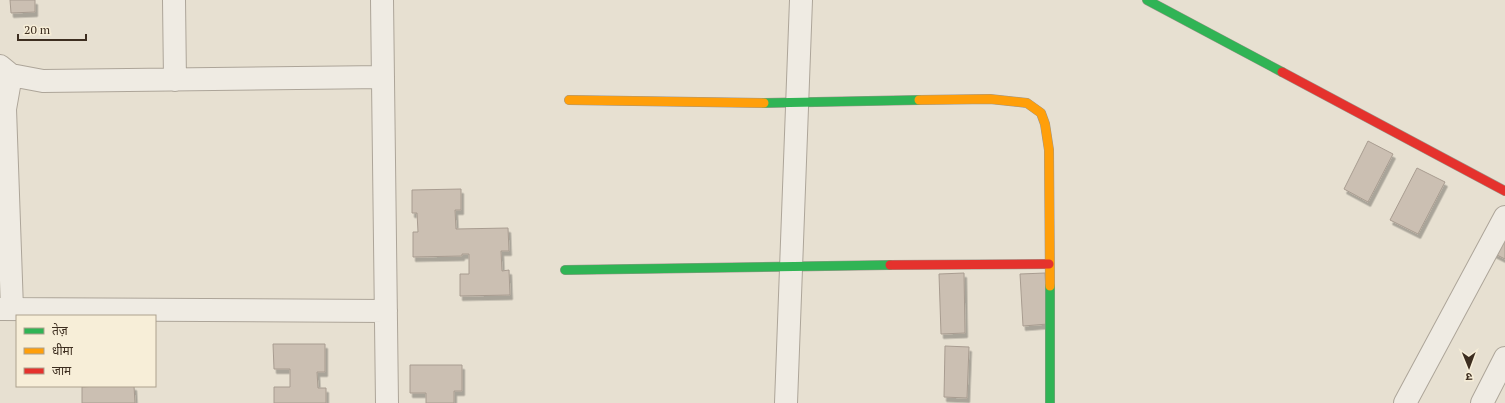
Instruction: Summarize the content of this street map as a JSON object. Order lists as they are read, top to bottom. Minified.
{"legend":["तेज़","धीमा","जाम"],"scale_bar":"20 m","north":"bottom"}
